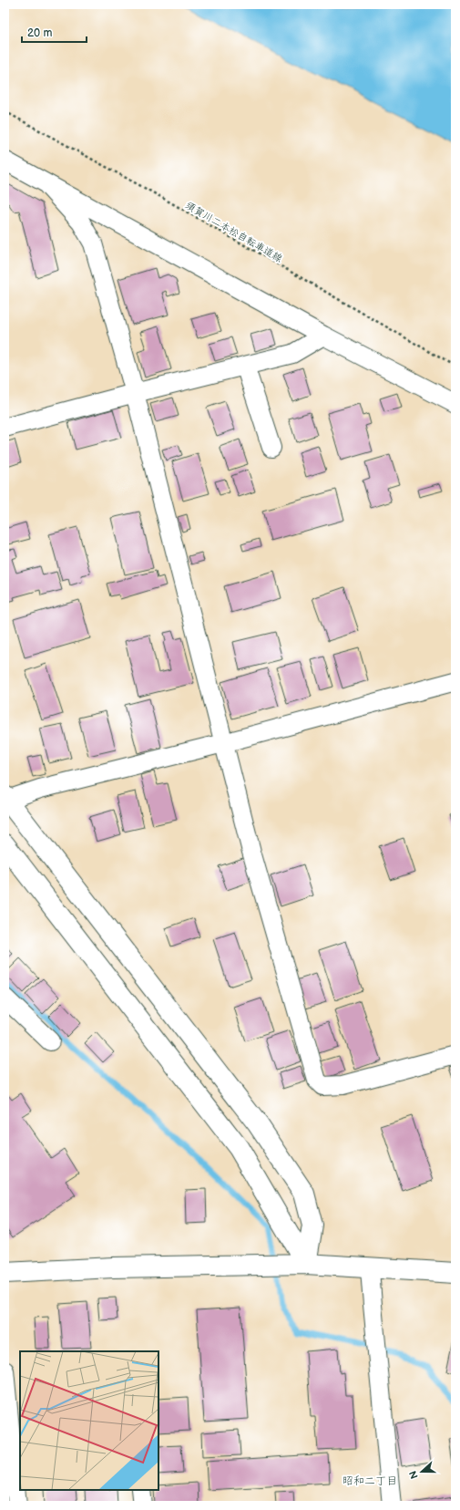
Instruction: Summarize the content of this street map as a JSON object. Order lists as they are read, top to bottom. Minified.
{"streets":{"path":["須賀川二本松自転車道線"]},"districts":["昭和二丁目"],"scale_bar":"20 m","north":"left"}
